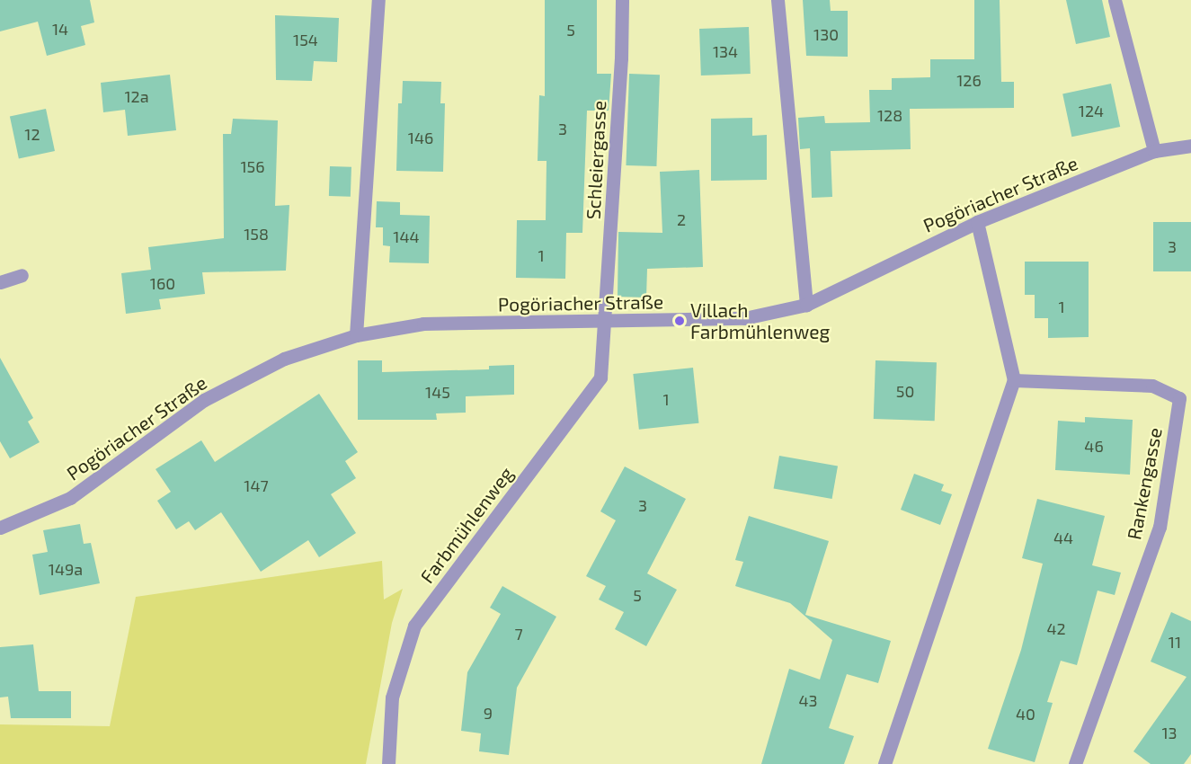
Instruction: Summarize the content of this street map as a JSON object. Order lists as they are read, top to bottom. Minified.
{"streets":{"street":["Schleiergasse","Pogöriacher Straße","Rankengasse","Farbmühlenweg"]},"crossings":[["Schleiergasse","Pogöriacher Straße"],["Schleiergasse","Farbmühlenweg"],["Pogöriacher Straße","Farbmühlenweg"]],"places":["Villach Farbmühlenweg"],"house_numbers":["14","5","130","154","134","126","12a","124","128","3","12","146","156","2","158","144","3","1","160","1","50","145","1","46","147","3","44","149a","5","42","7","11","43","9","40","13"]}
